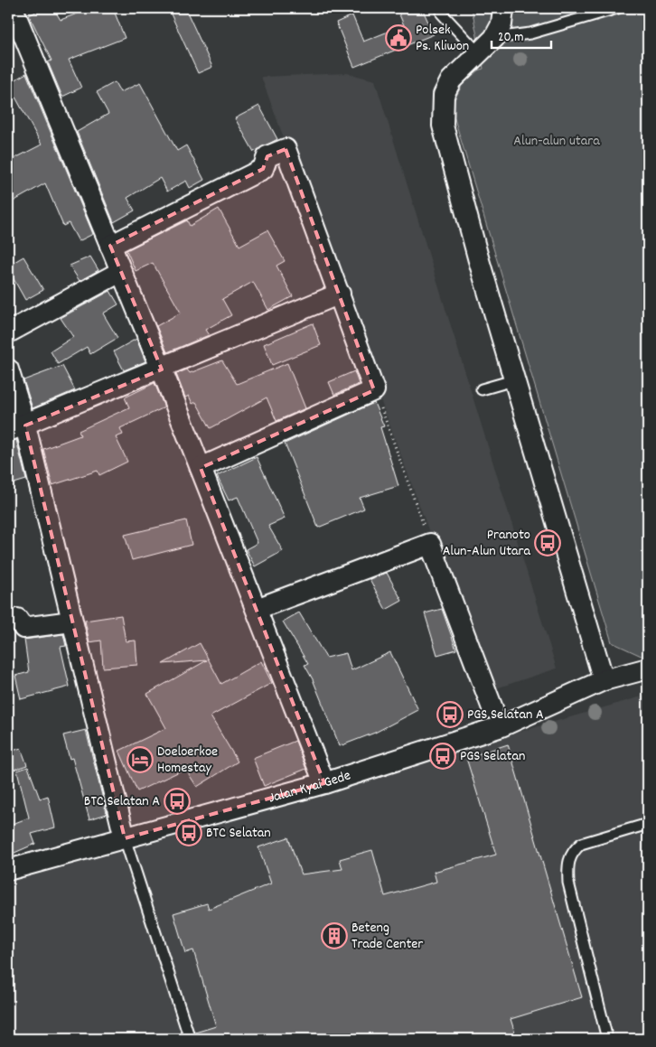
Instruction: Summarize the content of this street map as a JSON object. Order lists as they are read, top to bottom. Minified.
{"streets":{"street":["Jalan Kyai Gede"]},"parks":["Alun-alun utara"],"places":{"public building":["Polsek Ps. Kliwon"],"bus stop":["Pranoto Alun-Alun Utara","PGS Selatan A","PGS Selatan","BTC Selatan A","BTC Selatan"],"hotel":["Doeloerkoe Homestay"],"building":["Beteng Trade Center"]},"scale_bar":"20 m"}
